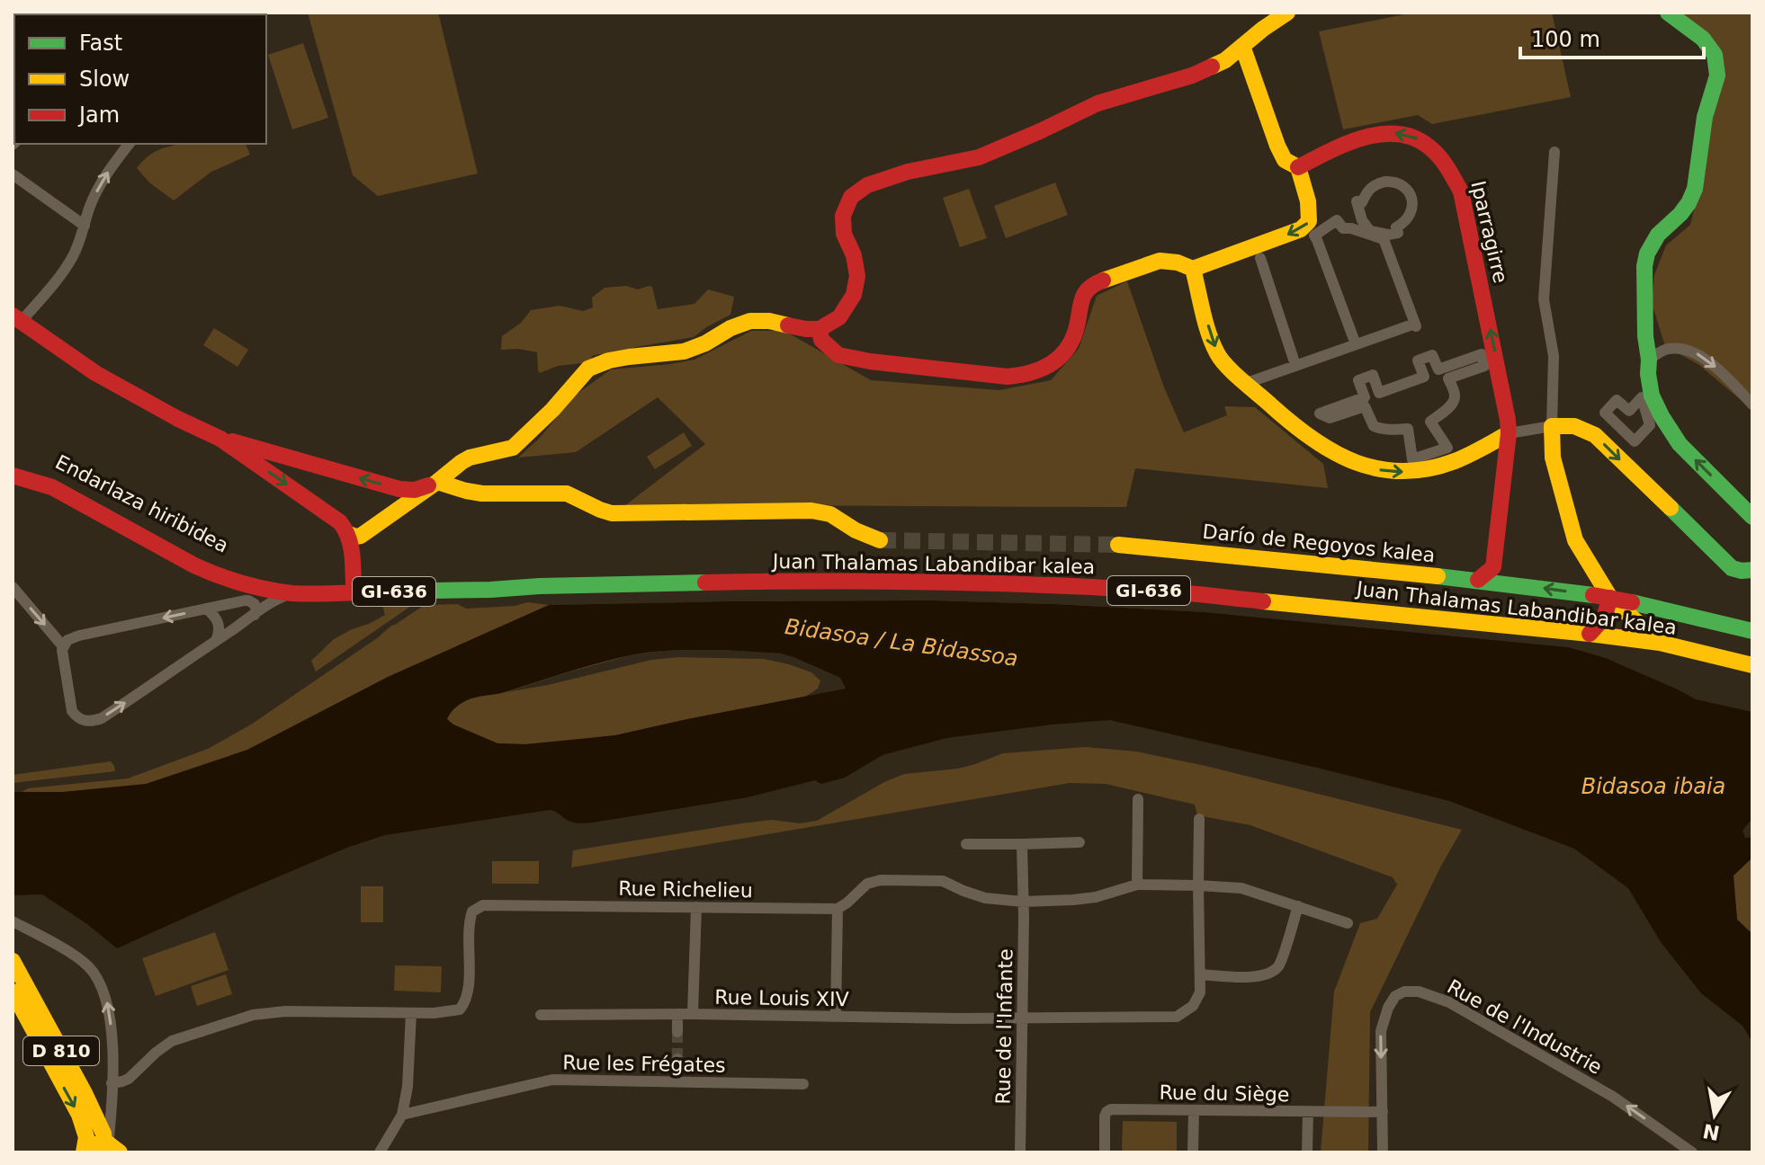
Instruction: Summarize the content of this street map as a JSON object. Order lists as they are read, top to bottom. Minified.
{"streets":{"street":["Iparragirre","Endarlaza hiribidea","Darío de Regoyos kalea","Juan Thalamas Labandibar kalea","GI-636","Rue Richelieu","Rue Louis XIV","Rue de l'Infante","Rue de l'Industrie","D 810","Rue les Frégates","Rue du Siège"]},"crossings":[["Endarlaza hiribidea","Juan Thalamas Labandibar kalea"],["Rue Louis XIV","Rue de l'Infante"],["Rue de l'Industrie","Rue du Siège"]],"water":["Bidasoa / La Bidassoa","Bidasoa ibaia"],"legend":["Fast","Slow","Jam"],"scale_bar":"100 m","north":"bottom"}
